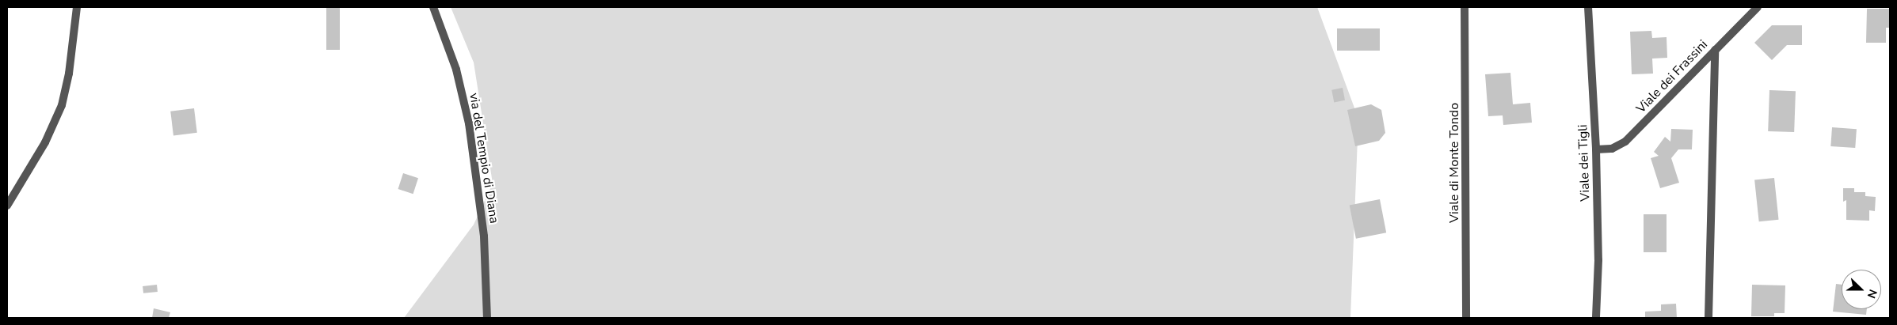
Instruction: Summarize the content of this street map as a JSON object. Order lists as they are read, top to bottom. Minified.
{"streets":{"street":["Viale dei Frassini","via del Tempio di Diana","Viale di Monte Tondo","Viale dei Tigli"]},"crossings":[["Viale dei Frassini","Viale dei Tigli"]],"north":"right"}
